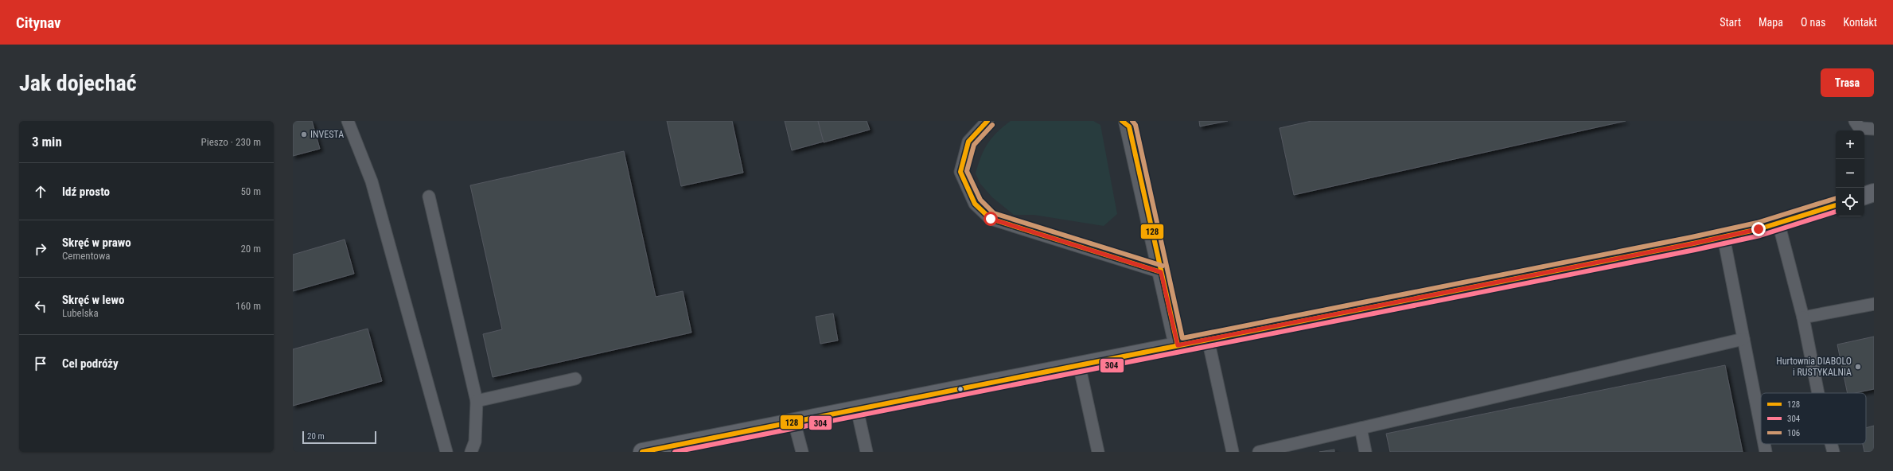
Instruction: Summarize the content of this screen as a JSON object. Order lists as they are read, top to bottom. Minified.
{"places":["INVESTA","Hurtownia DIABOLO i RUSTYKALNIA"],"lines":["transit line 128","transit line 106","transit line 304"],"legend":["128","304","106"],"scale_bar":"20 m","page":{"header":"Citynav","nav":["Start","Mapa","O nas","Kontakt"],"buttons":"Trasa","title":"Jak dojechać","heading":["3 min","Pieszo · 230 m"],"map_buttons":["+","−"],"list":[["Idź prosto","50 m"],["Skręć w prawo","Cementowa","20 m"],["Skręć w lewo","Lubelska","160 m"],"Cel podróży"],"scale":"20 m"}}
